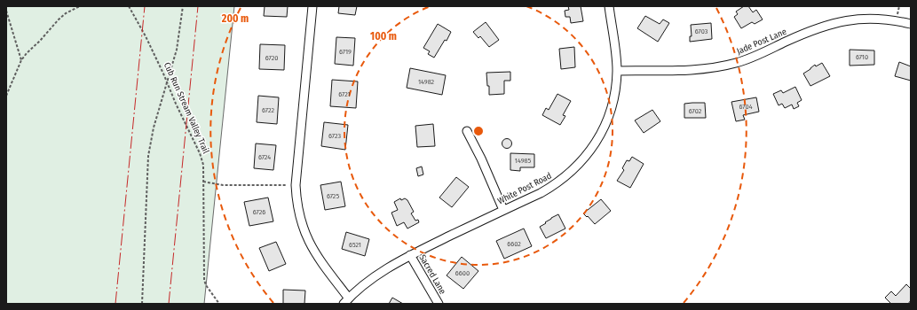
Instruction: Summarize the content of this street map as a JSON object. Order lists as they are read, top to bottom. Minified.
{"streets":{"street":["Jade Post Lane","White Post Road","Sacred Lane"],"path":["Cub Run Stream Valley Trail"]},"crossings":[["Jade Post Lane","White Post Road"],["White Post Road","Sacred Lane"]],"house_numbers":["6703","6719","6710","6720","14982","6721","6704","6722","6702","6723","6724","14985","6725","6726","6602","6521","6600"],"rings":["200 m","100 m"]}
